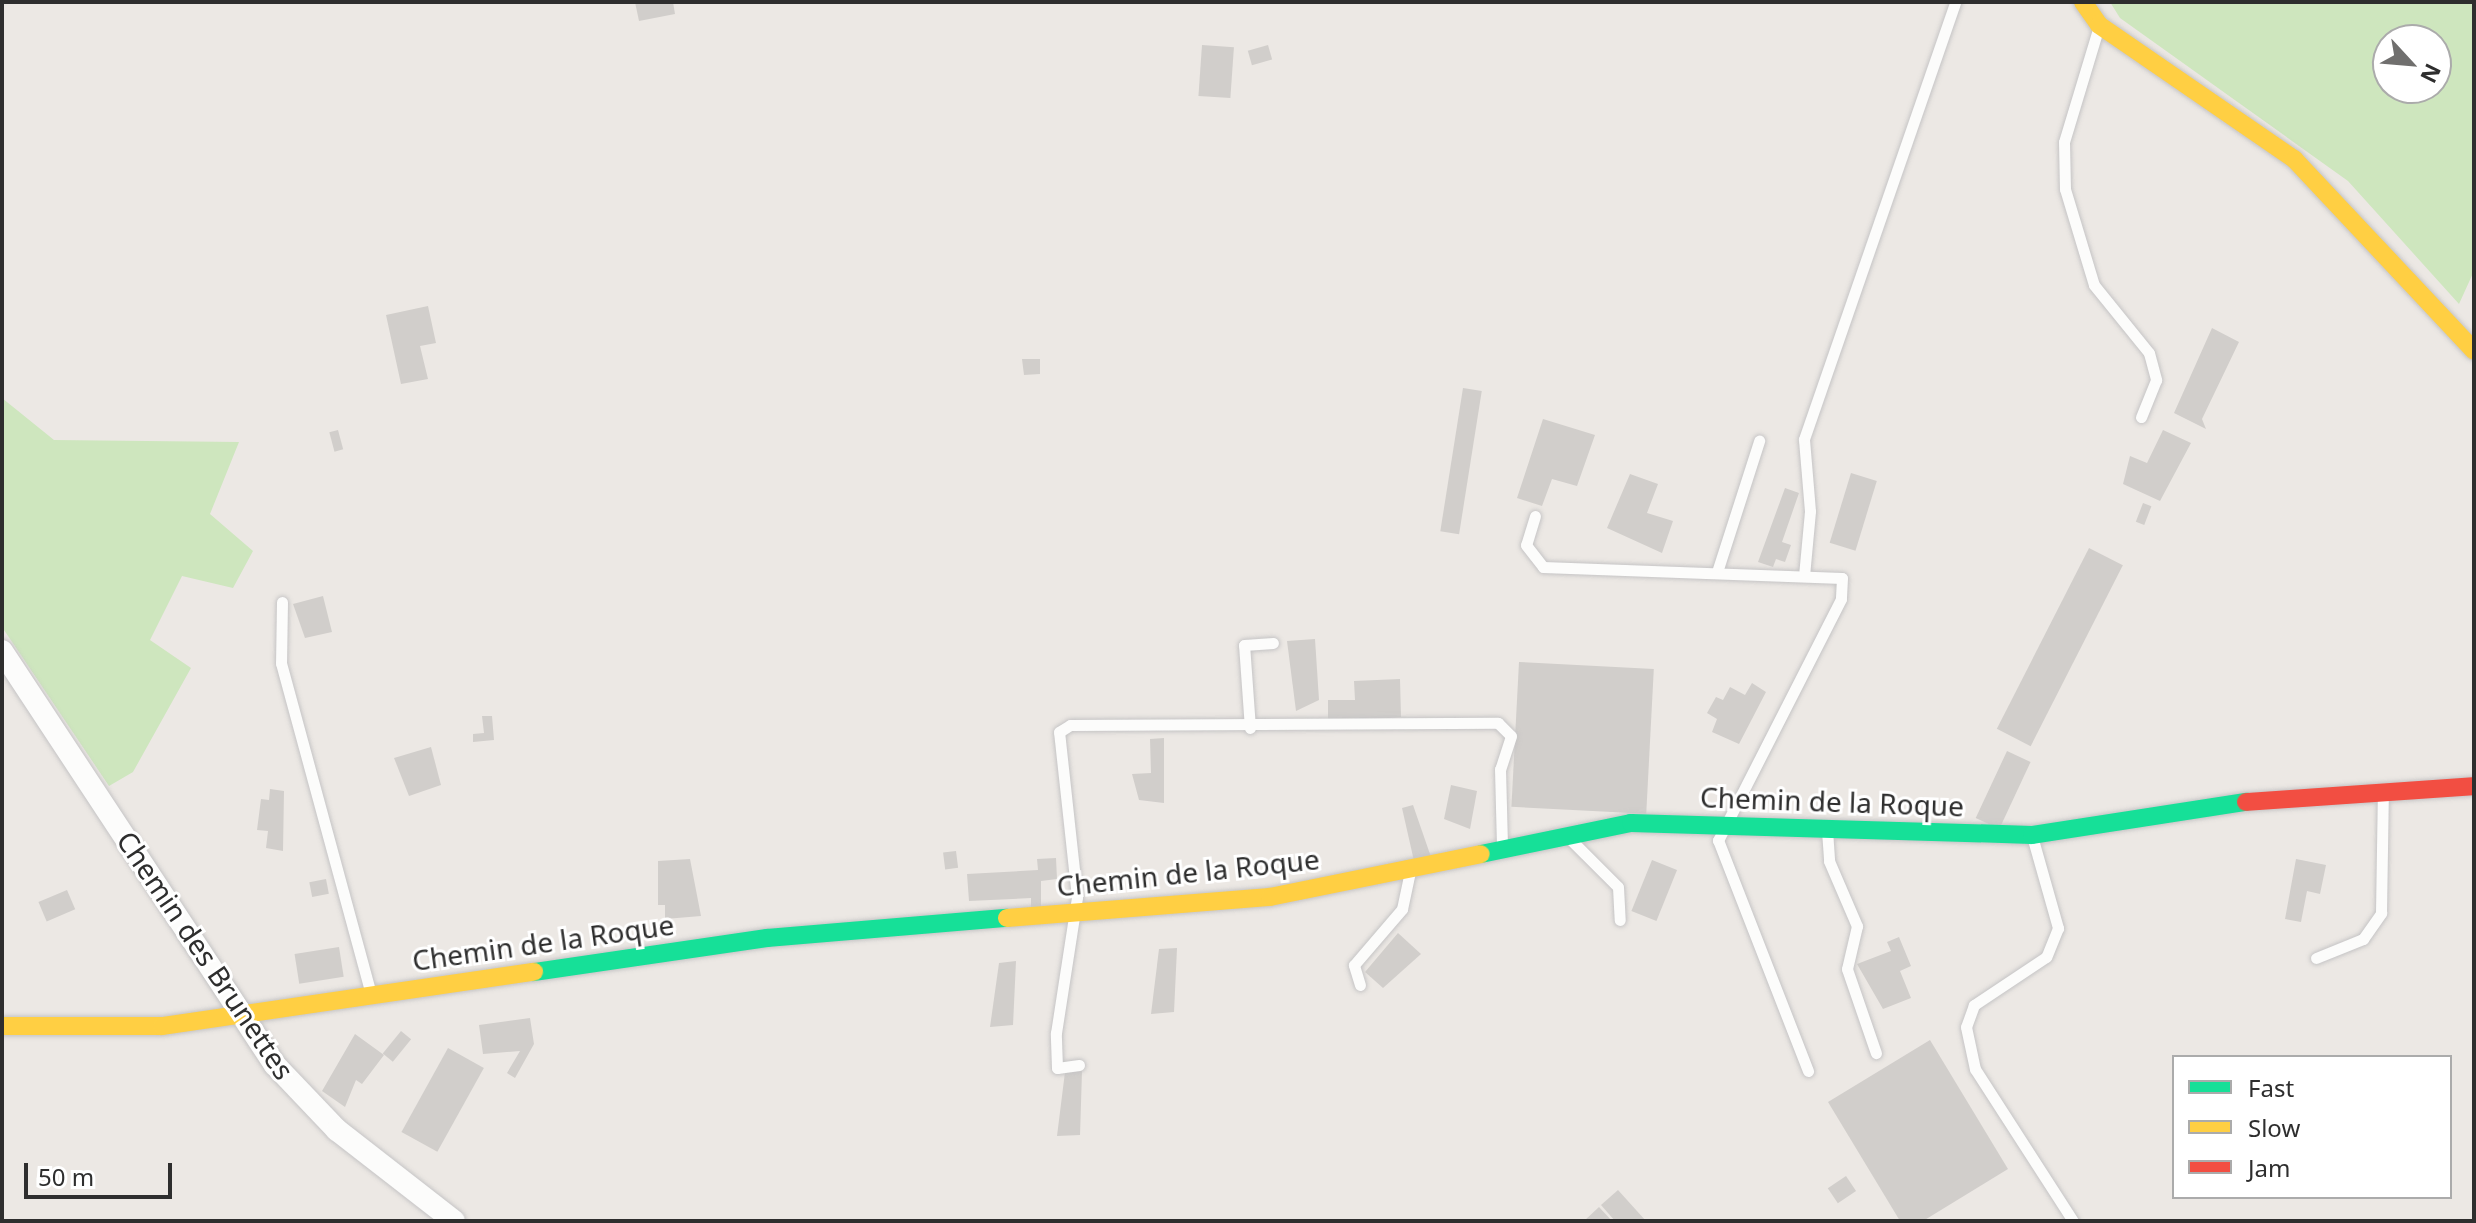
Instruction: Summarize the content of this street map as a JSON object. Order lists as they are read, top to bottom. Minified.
{"streets":{"street":["Chemin de la Roque","Chemin des Brunettes"]},"crossings":[["Chemin de la Roque","Chemin des Brunettes"]],"legend":["Fast","Slow","Jam"],"scale_bar":"50 m","north":"bottom right"}
